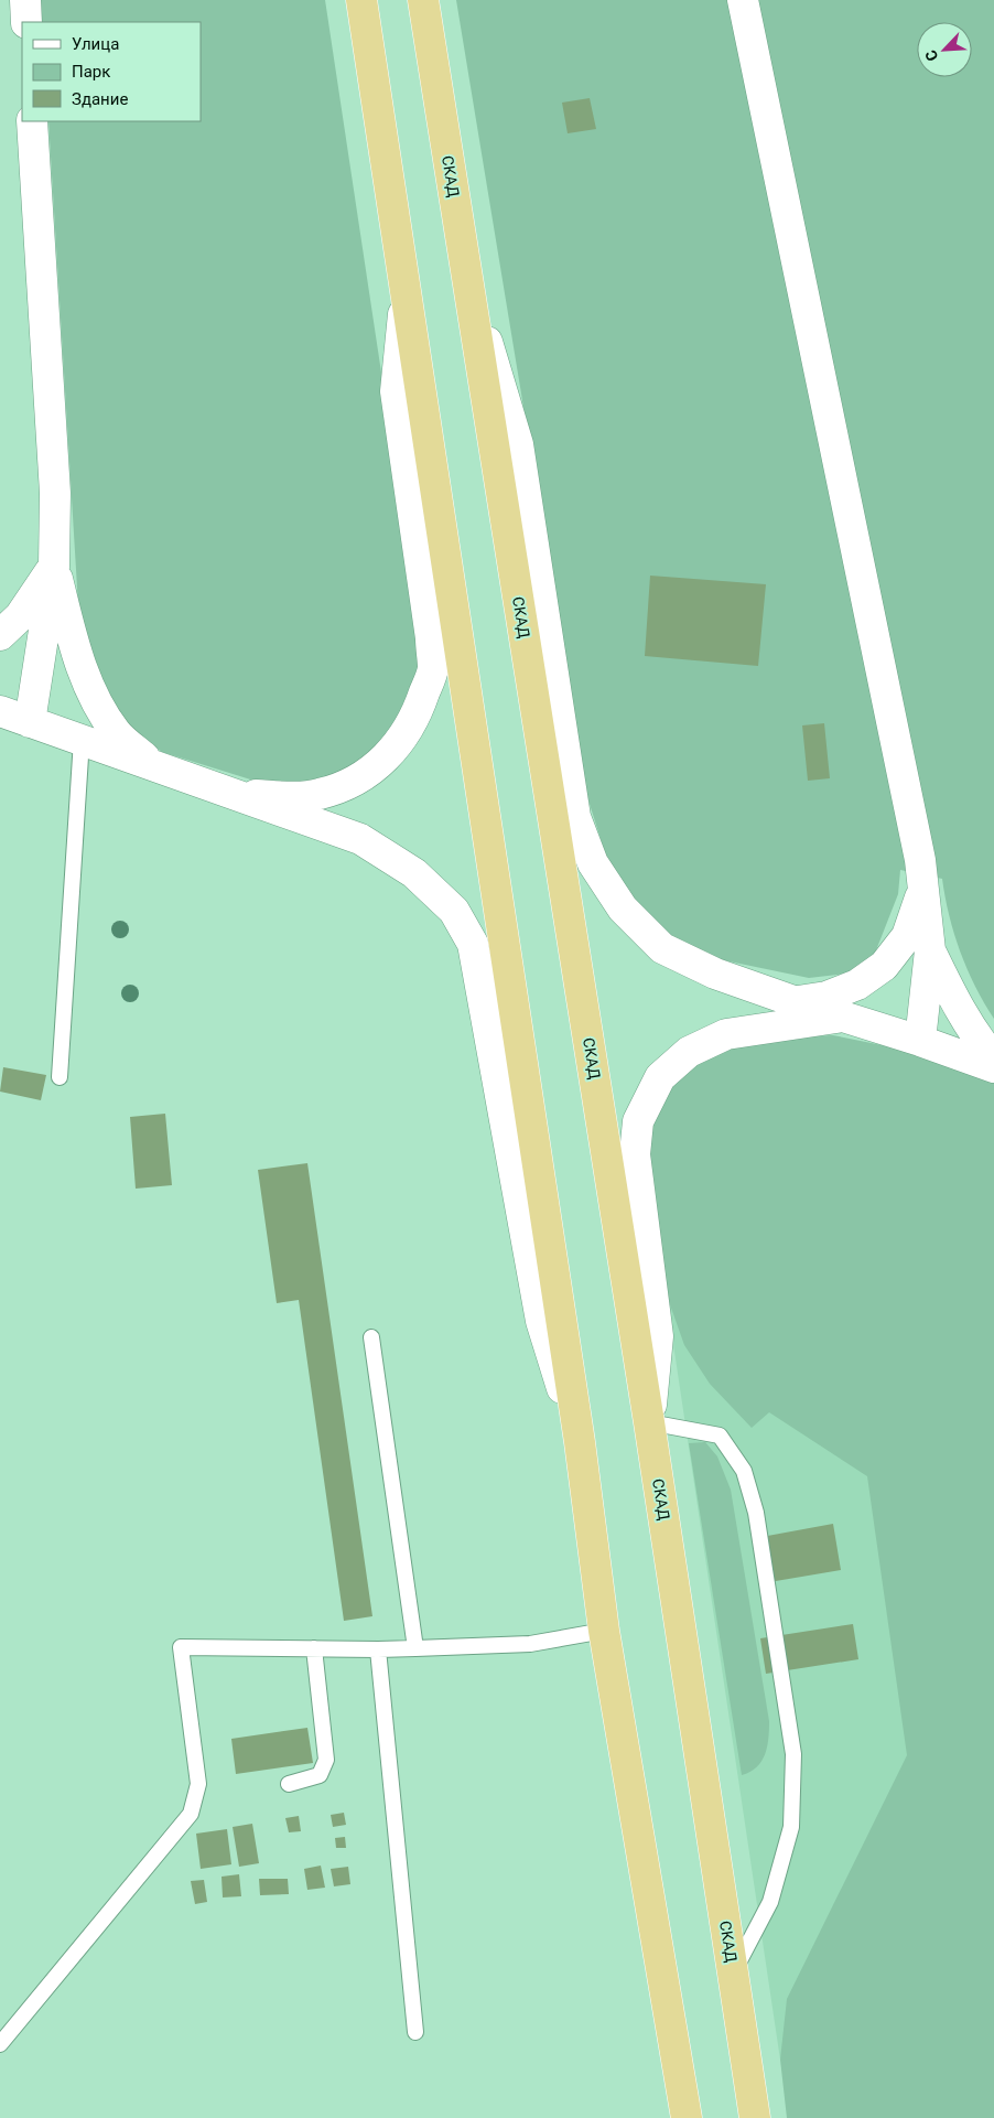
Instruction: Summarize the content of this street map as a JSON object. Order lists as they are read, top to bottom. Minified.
{"streets":{"highway":["СКАД"]},"legend":["Улица","Парк","Здание"],"north":"bottom left"}
